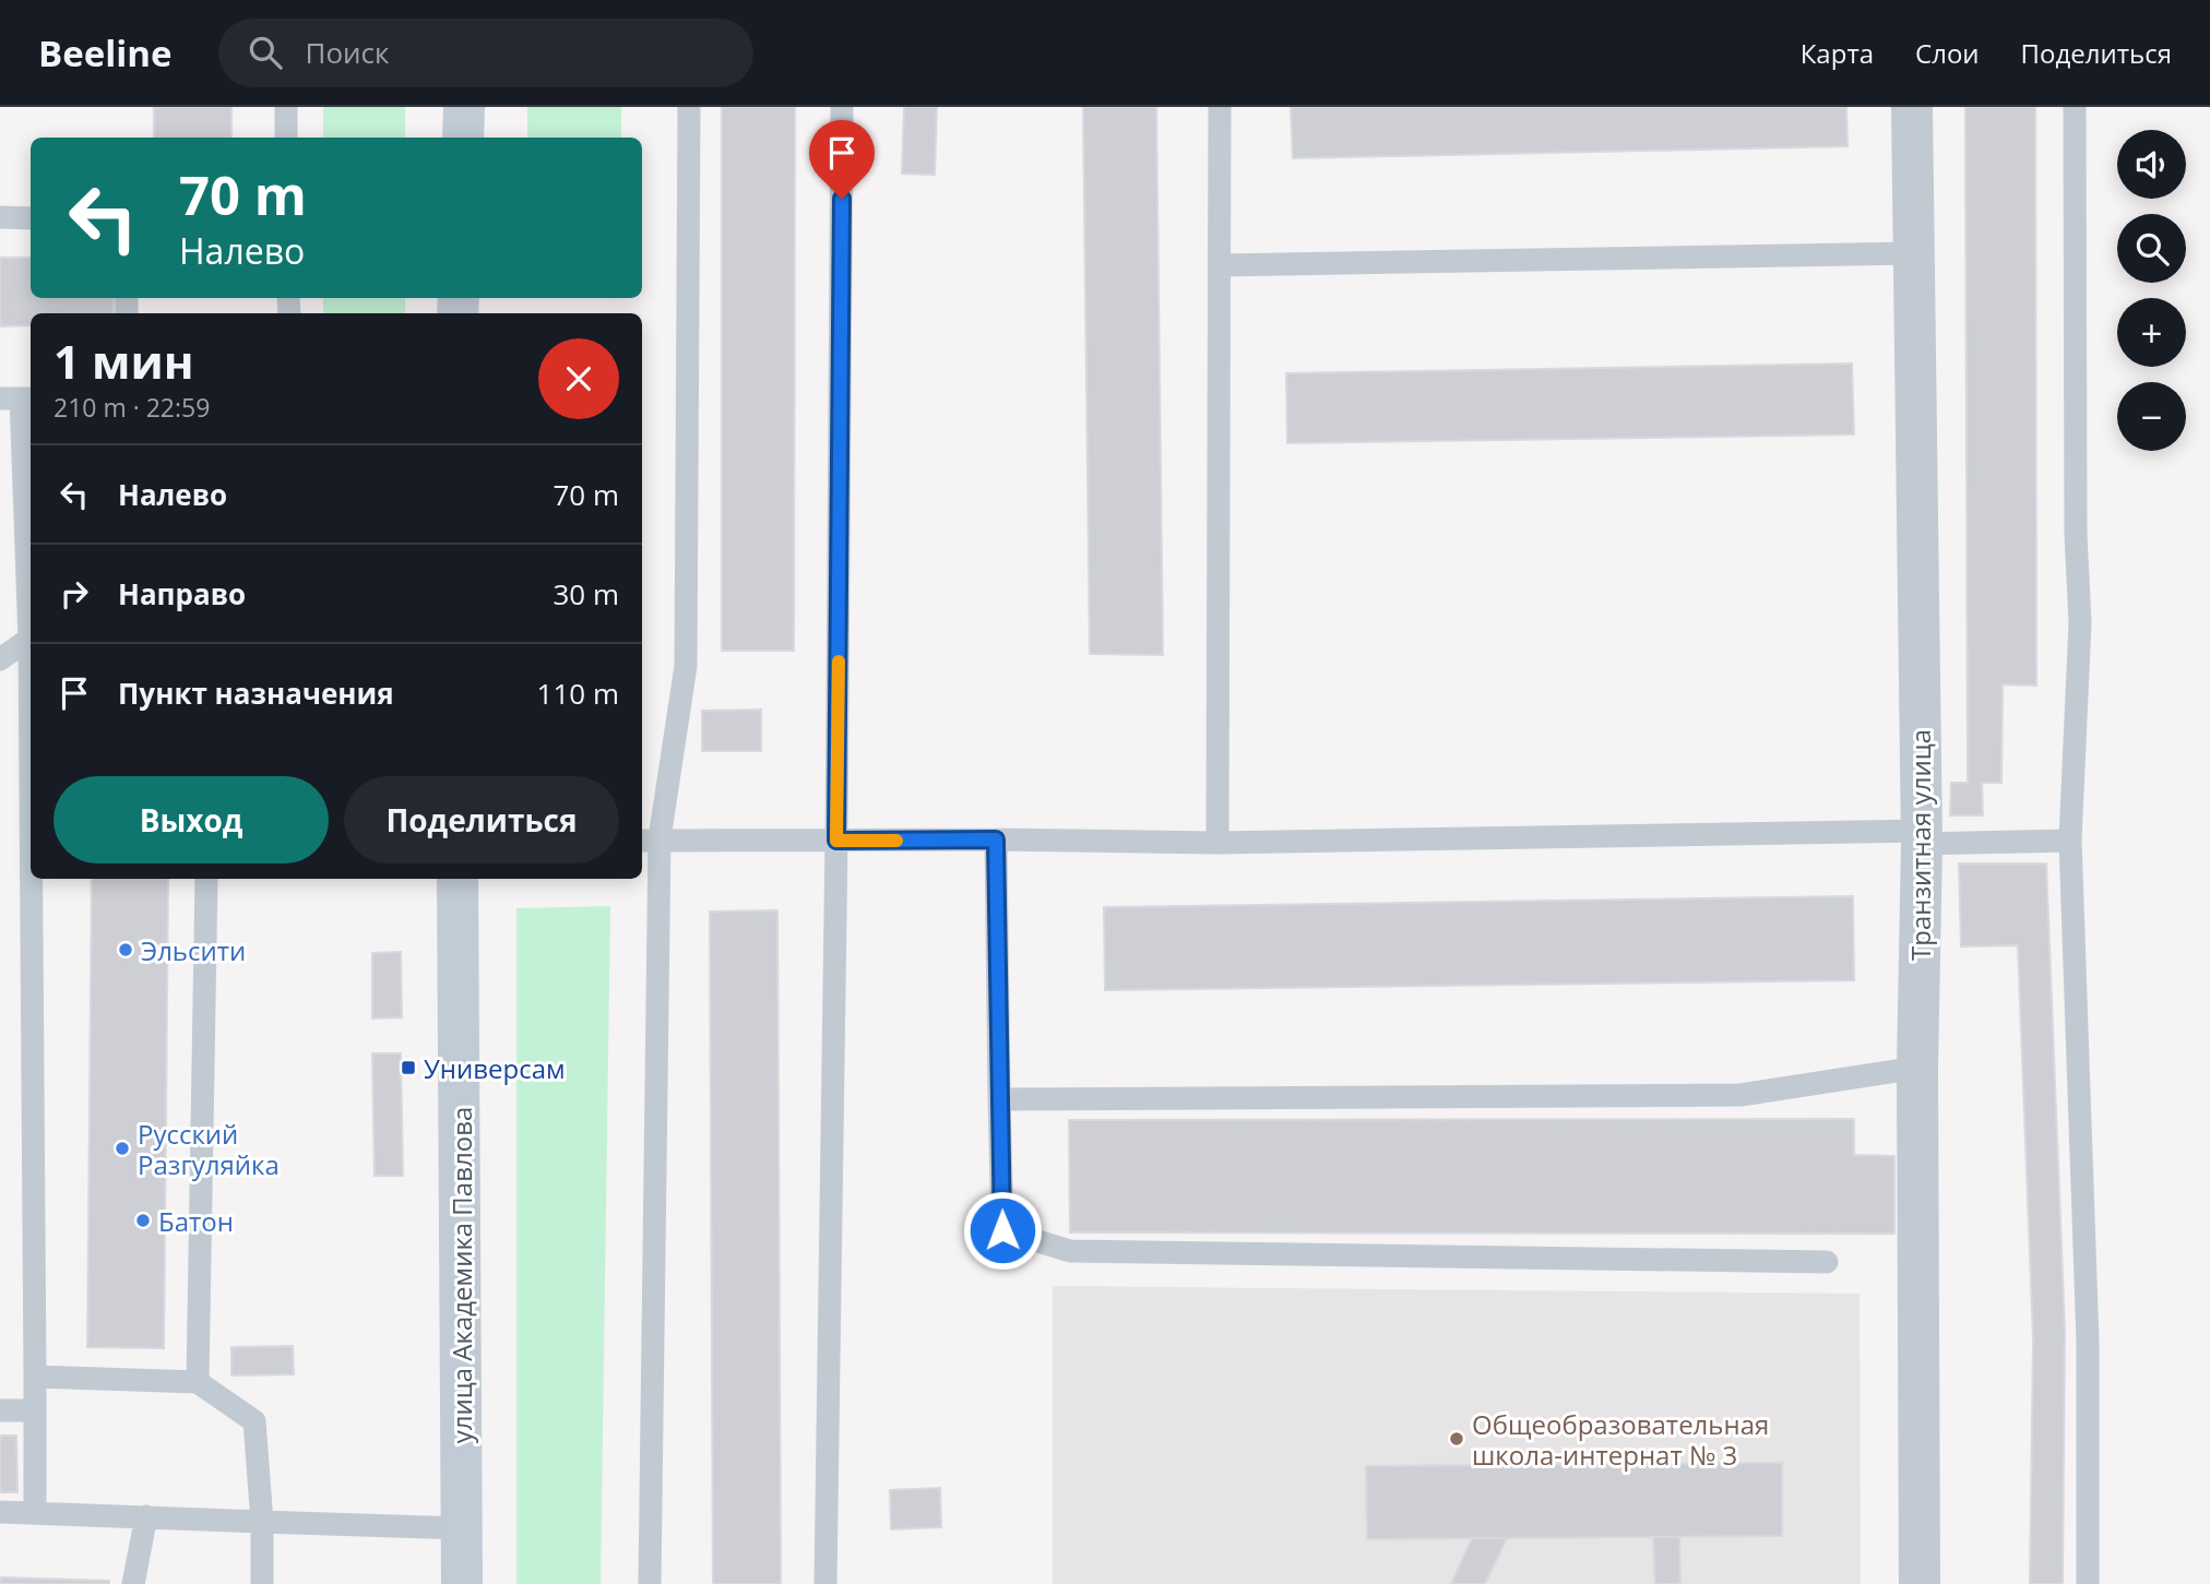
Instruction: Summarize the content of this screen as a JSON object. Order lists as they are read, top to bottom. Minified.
{"streets":{"main road":["улица Академика Павлова"],"street":["Транзитная улица"]},"places":{"other":["Эльсити","Русский Разгуляйка","Батон","Общеобразовательная школа-интернат № 3"],"transit":["Универсам"]},"page":{"header":"Beeline","search":"Поиск","nav":["Карта","Слои","Поделиться"],"map_buttons":["+","−"],"turn":["70 m","Налево"],"heading":["1 мин","210 m · 22:59"],"list":[{"name":"Налево","value":"70 m"},{"name":"Направо","value":"30 m"},{"name":"Пункт назначения","value":"110 m"}],"buttons":["Выход","Поделиться"]}}
